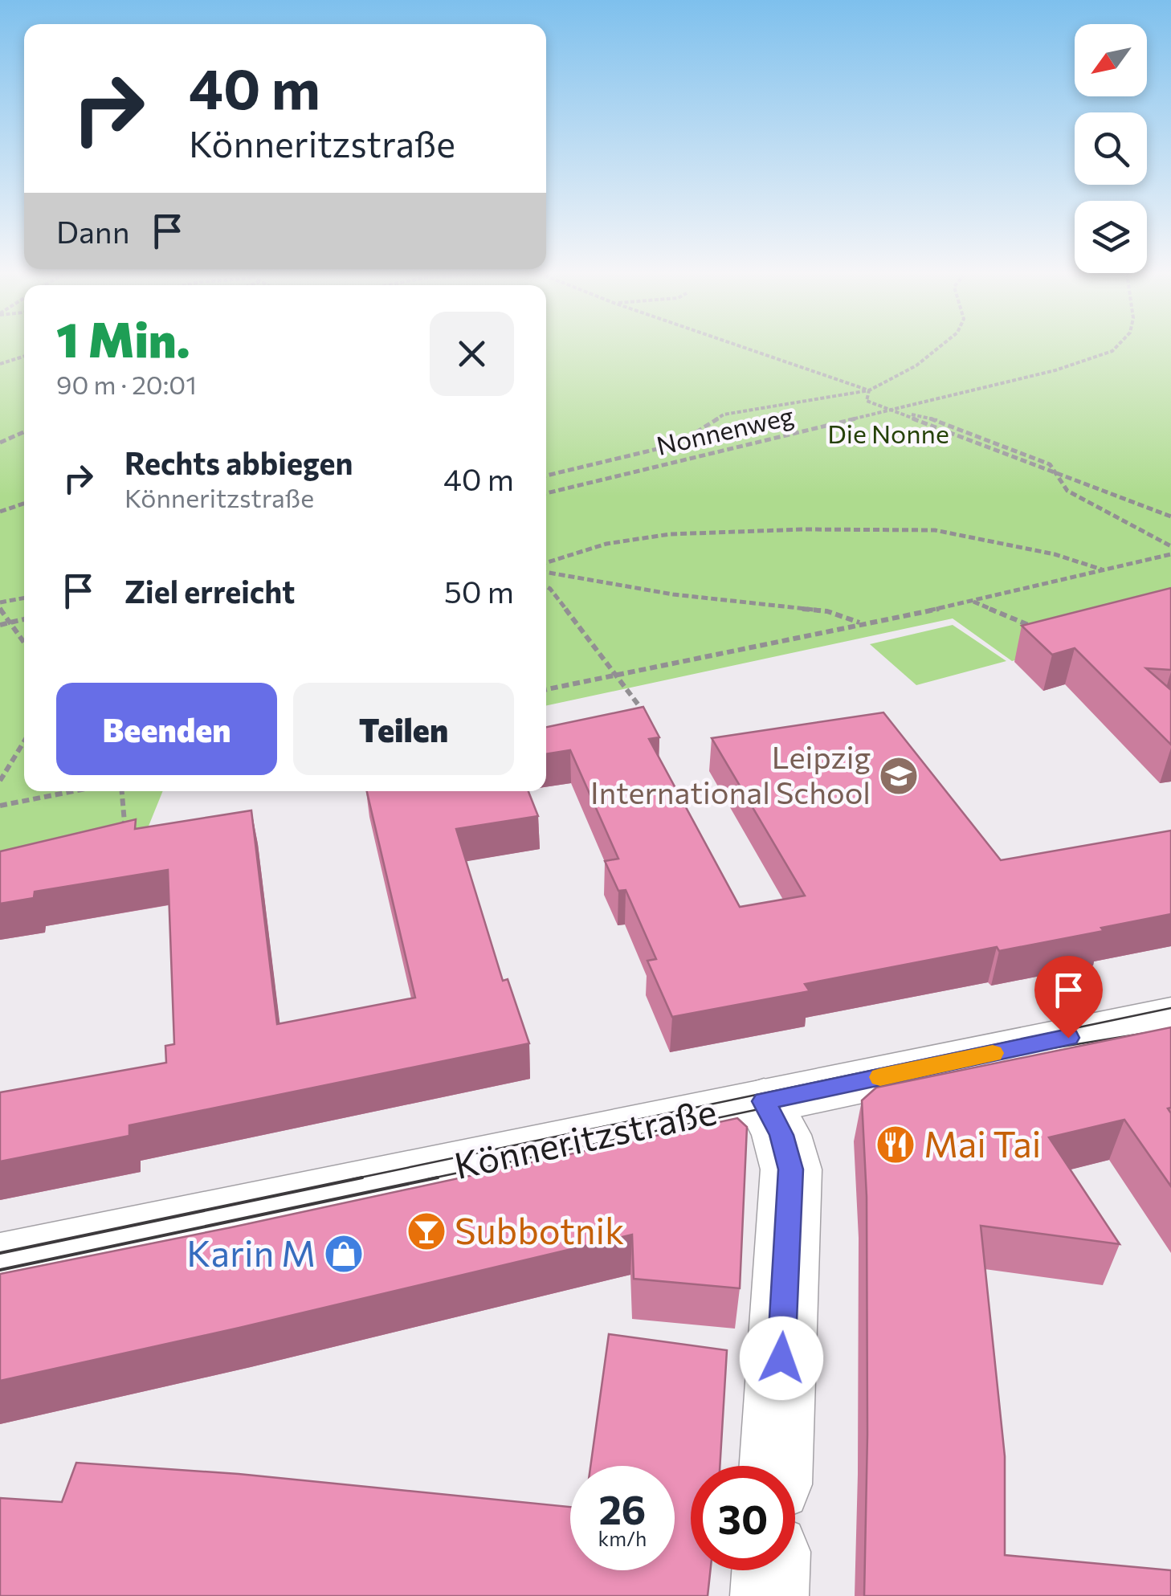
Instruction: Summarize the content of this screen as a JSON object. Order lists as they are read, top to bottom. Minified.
{"streets":{"main road":["Könneritzstraße"],"path":["Nonnenweg"]},"parks":["Die Nonne"],"places":{"school or university":["Leipzig International School"],"restaurant":["Mai Tai"],"bar":["Subbotnik"],"shop":["Karin M"]},"north":"bottom left","page":{"turn":["40 m","Könneritzstraße"],"then":"Dann","heading":["1 Min.","90 m · 20:01"],"list":[{"name":"Rechts abbiegen","note":"Könneritzstraße","value":"40 m"},{"name":"Ziel erreicht","value":"50 m"}],"buttons":["Beenden","Teilen"],"speed":"26 km/h","limit":"30"}}
